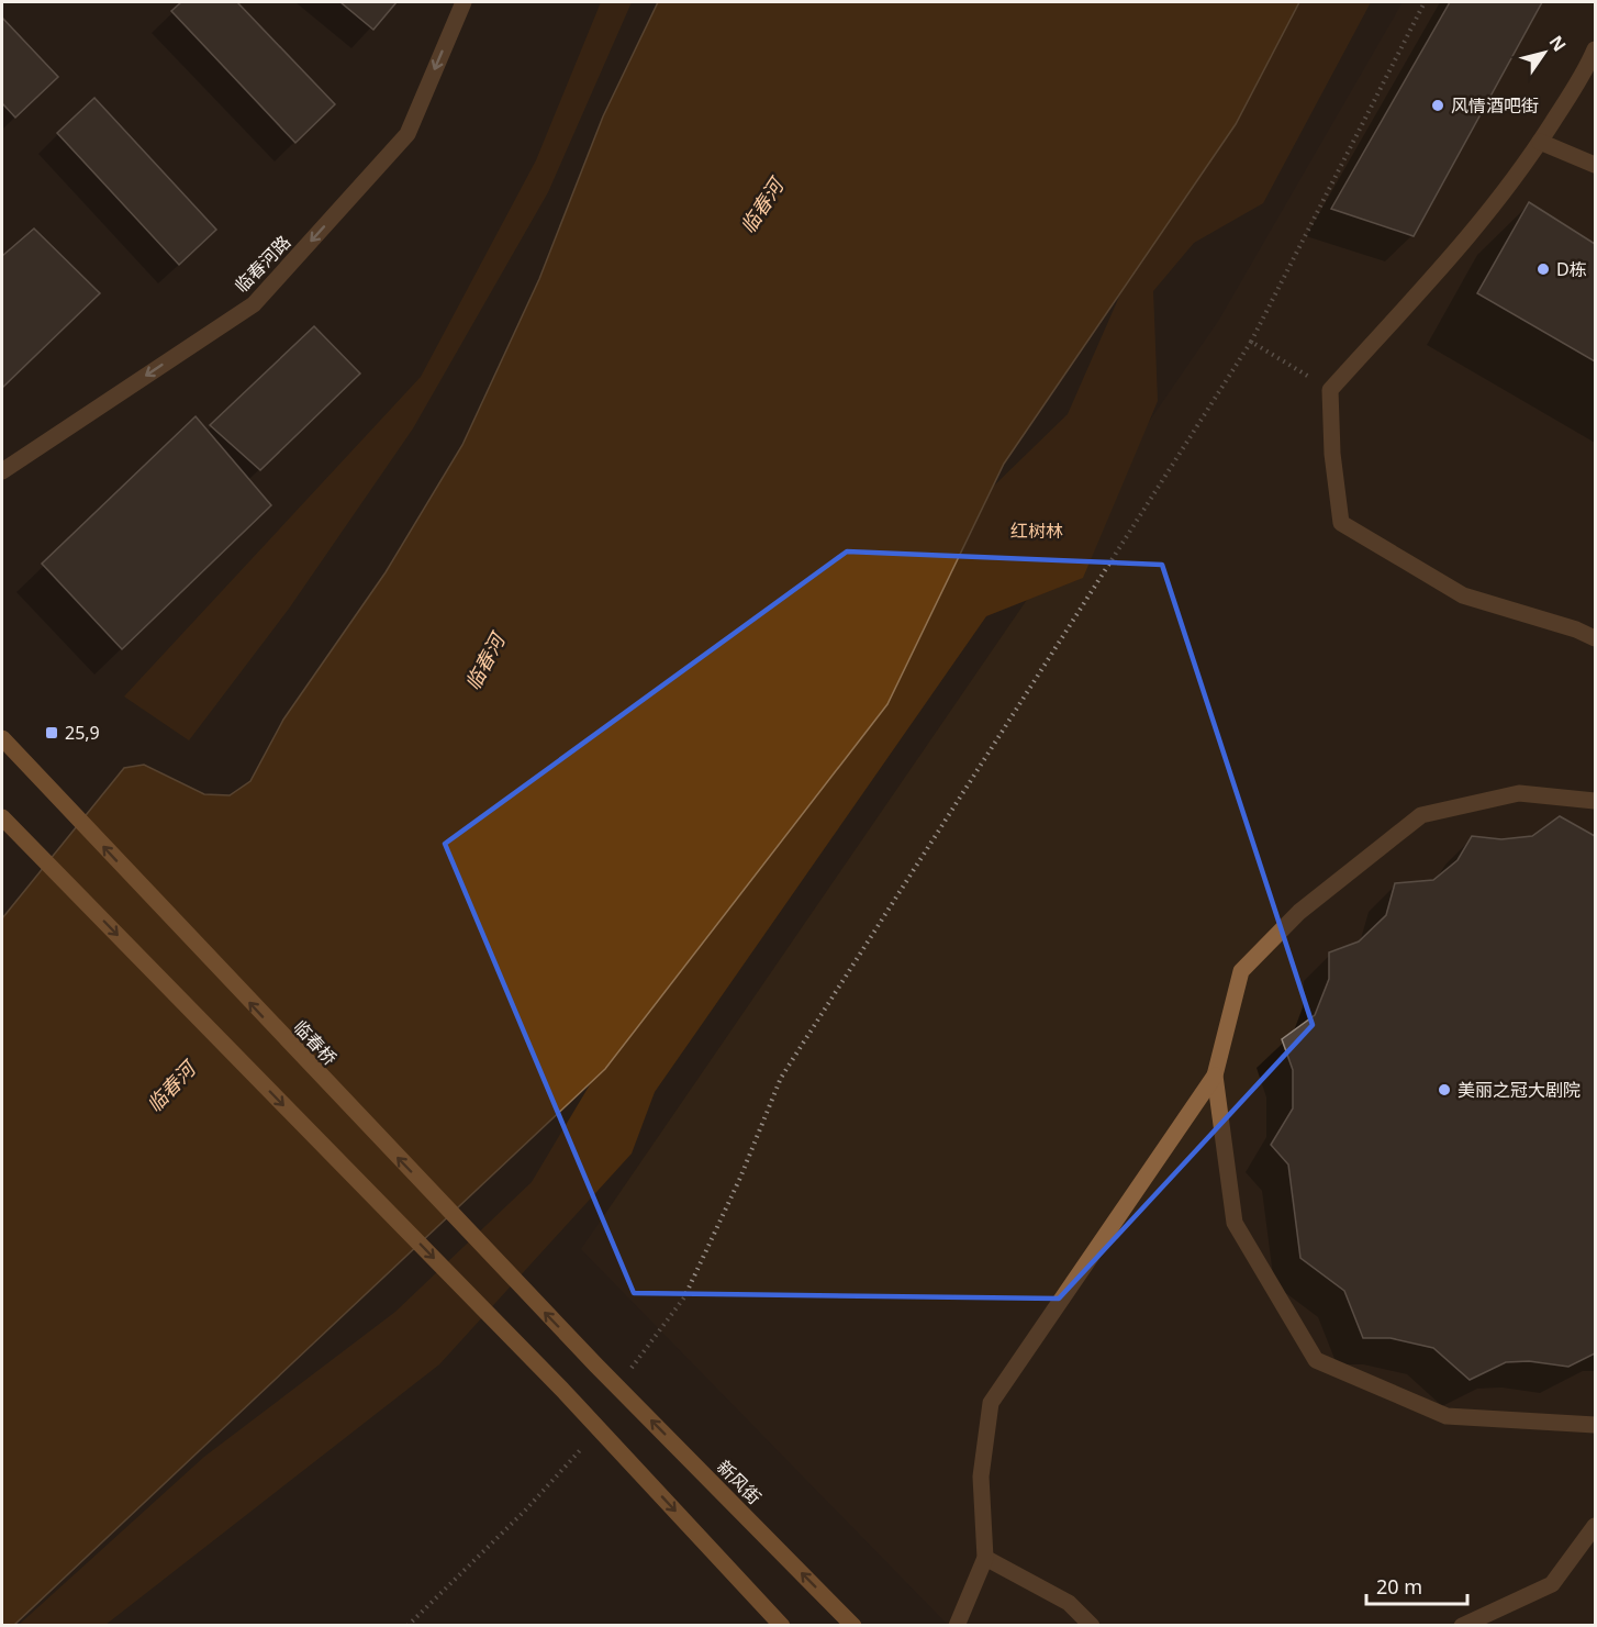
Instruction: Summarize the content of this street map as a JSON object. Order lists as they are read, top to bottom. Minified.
{"streets":{"main road":["临春桥","新风街"],"street":["临春河路"]},"crossings":[["临春桥","新风街"]],"one_way":["临春河路"],"water":["临春河"],"parks":["红树林"],"places":{"other":["风情酒吧街","D栋","美丽之冠大剧院"],"transit":["25,9"]},"scale_bar":"20 m","north":"top right"}
